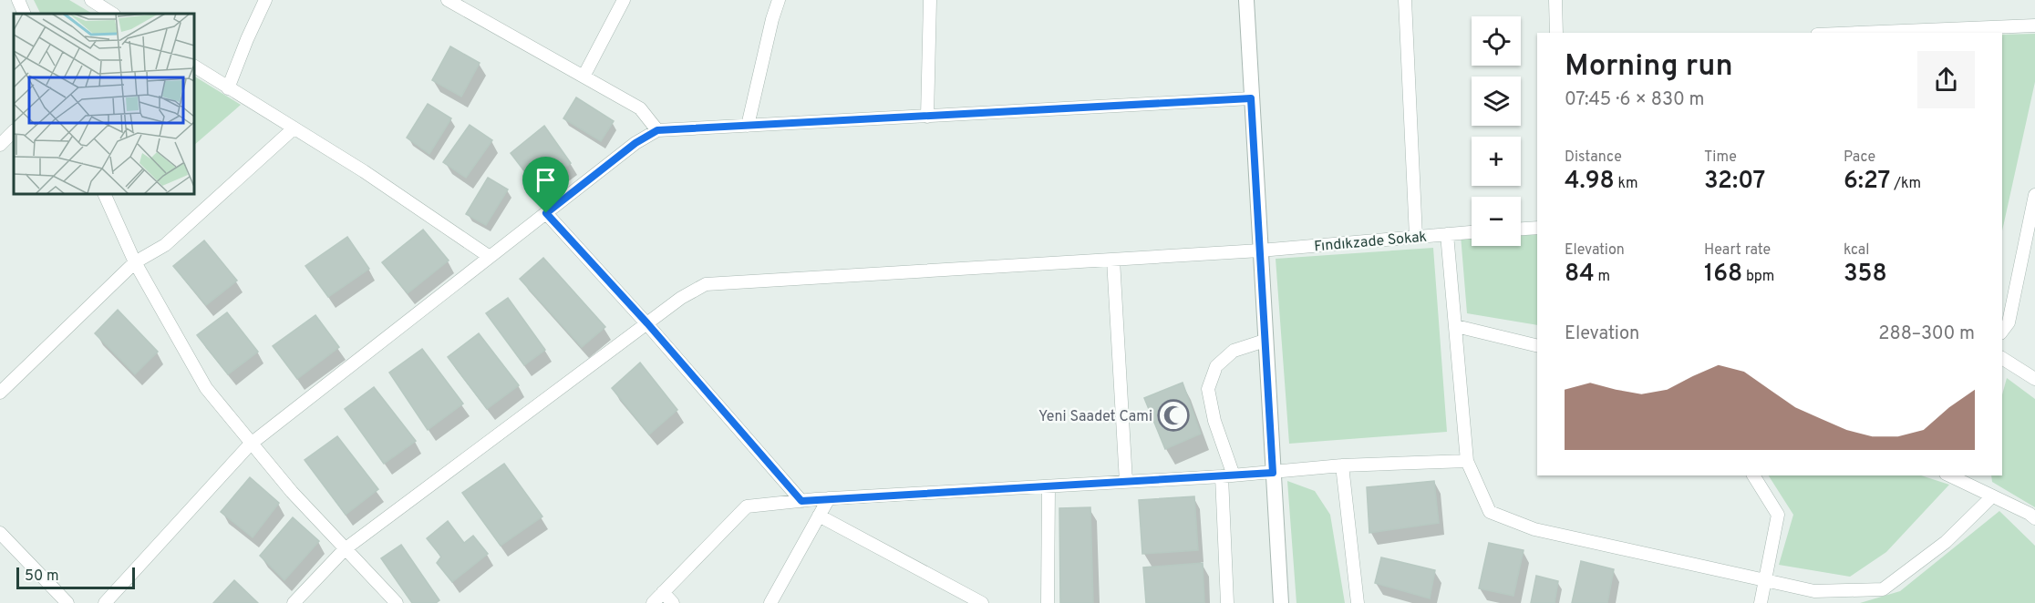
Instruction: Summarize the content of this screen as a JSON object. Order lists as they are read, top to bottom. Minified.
{"streets":{"street":["Fındıkzade Sokak"]},"places":{"mosque":["Yeni Saadet Cami"]},"scale_bar":"50 m","page":{"map_buttons":["+","−"],"heading":["Morning run","07:45 · 6 × 830 m"],"stats":[["Distance","4.98 km"],["Time","32:07"],["Pace","6:27 /km"],["Elevation","84 m"],["Heart rate","168 bpm"],["kcal","358"]],"chart":["Elevation","288–300 m"],"scale":"50 m"}}
